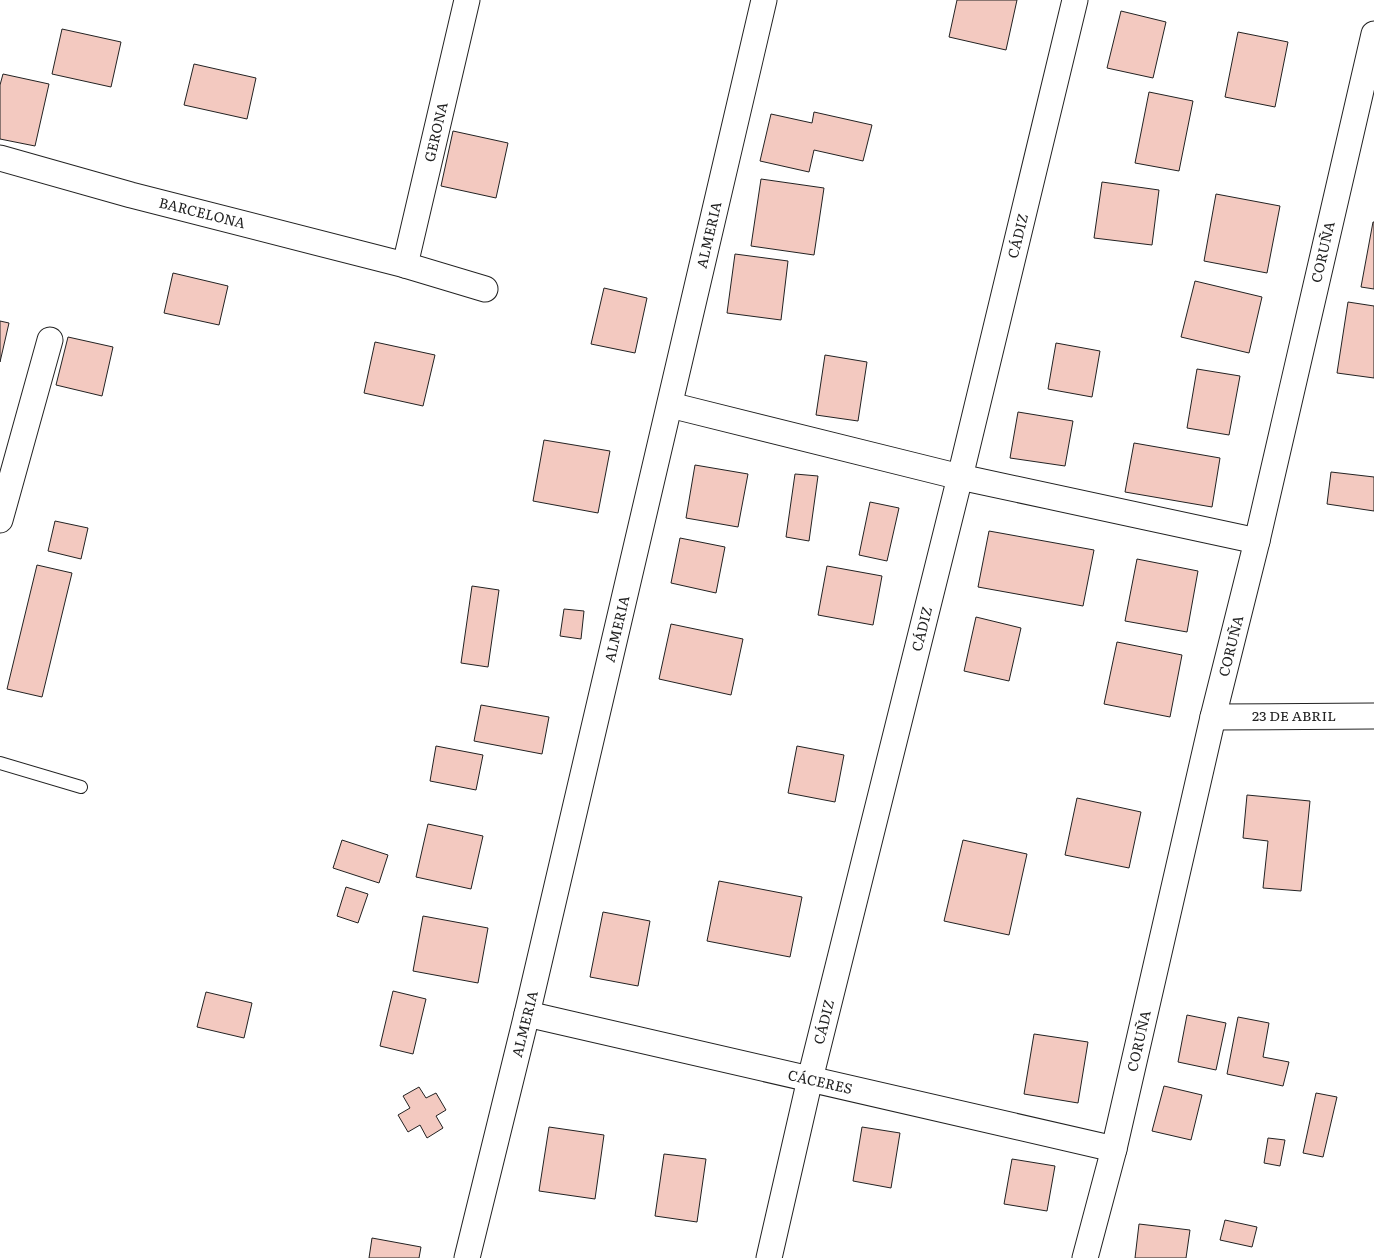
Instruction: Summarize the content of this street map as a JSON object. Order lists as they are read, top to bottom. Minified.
{"streets":{"street":["GERONA","BARCELONA","ALMERIA","CÁDIZ","CORUÑA","23 DE ABRIL","CÁCERES"]},"crossings":[["GERONA","BARCELONA"],["ALMERIA","CÁCERES"],["CÁDIZ","CÁCERES"],["CORUÑA","23 DE ABRIL"],["CORUÑA","CÁCERES"]]}
